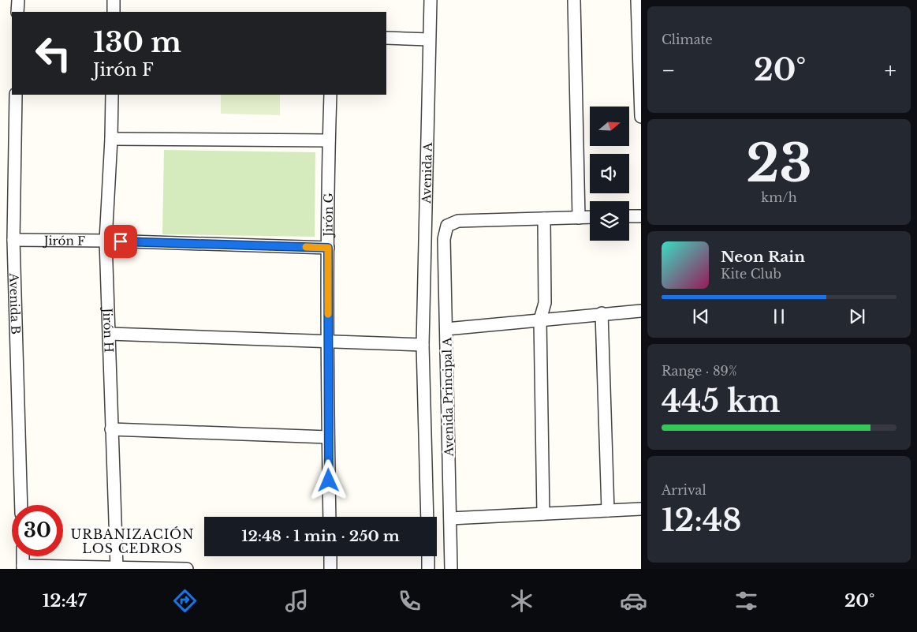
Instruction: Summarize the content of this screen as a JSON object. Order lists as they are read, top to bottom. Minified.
{"streets":{"street":["Avenida A","Jirón G","Jirón F","Avenida B","Jirón H","Avenida Principal A"]},"crossings":[["Avenida A","Avenida Principal A"],["Jirón G","Jirón F"],["Jirón F","Avenida B"],["Jirón F","Jirón H"]],"districts":["URBANIZACIÓN LOS CEDROS"],"north":"right","page":{"tile":["Climate",["23","km/h"],["Range · 89%","445 km"],["Arrival","12:48"]],"turn":["130 m","Jirón F"],"heat":["−","20°","+"],"song":["Neon Rain","Kite Club"],"limit":"30","trip":"12:48 · 1 min · 250 m","tabs":["12:47","20°"]}}
